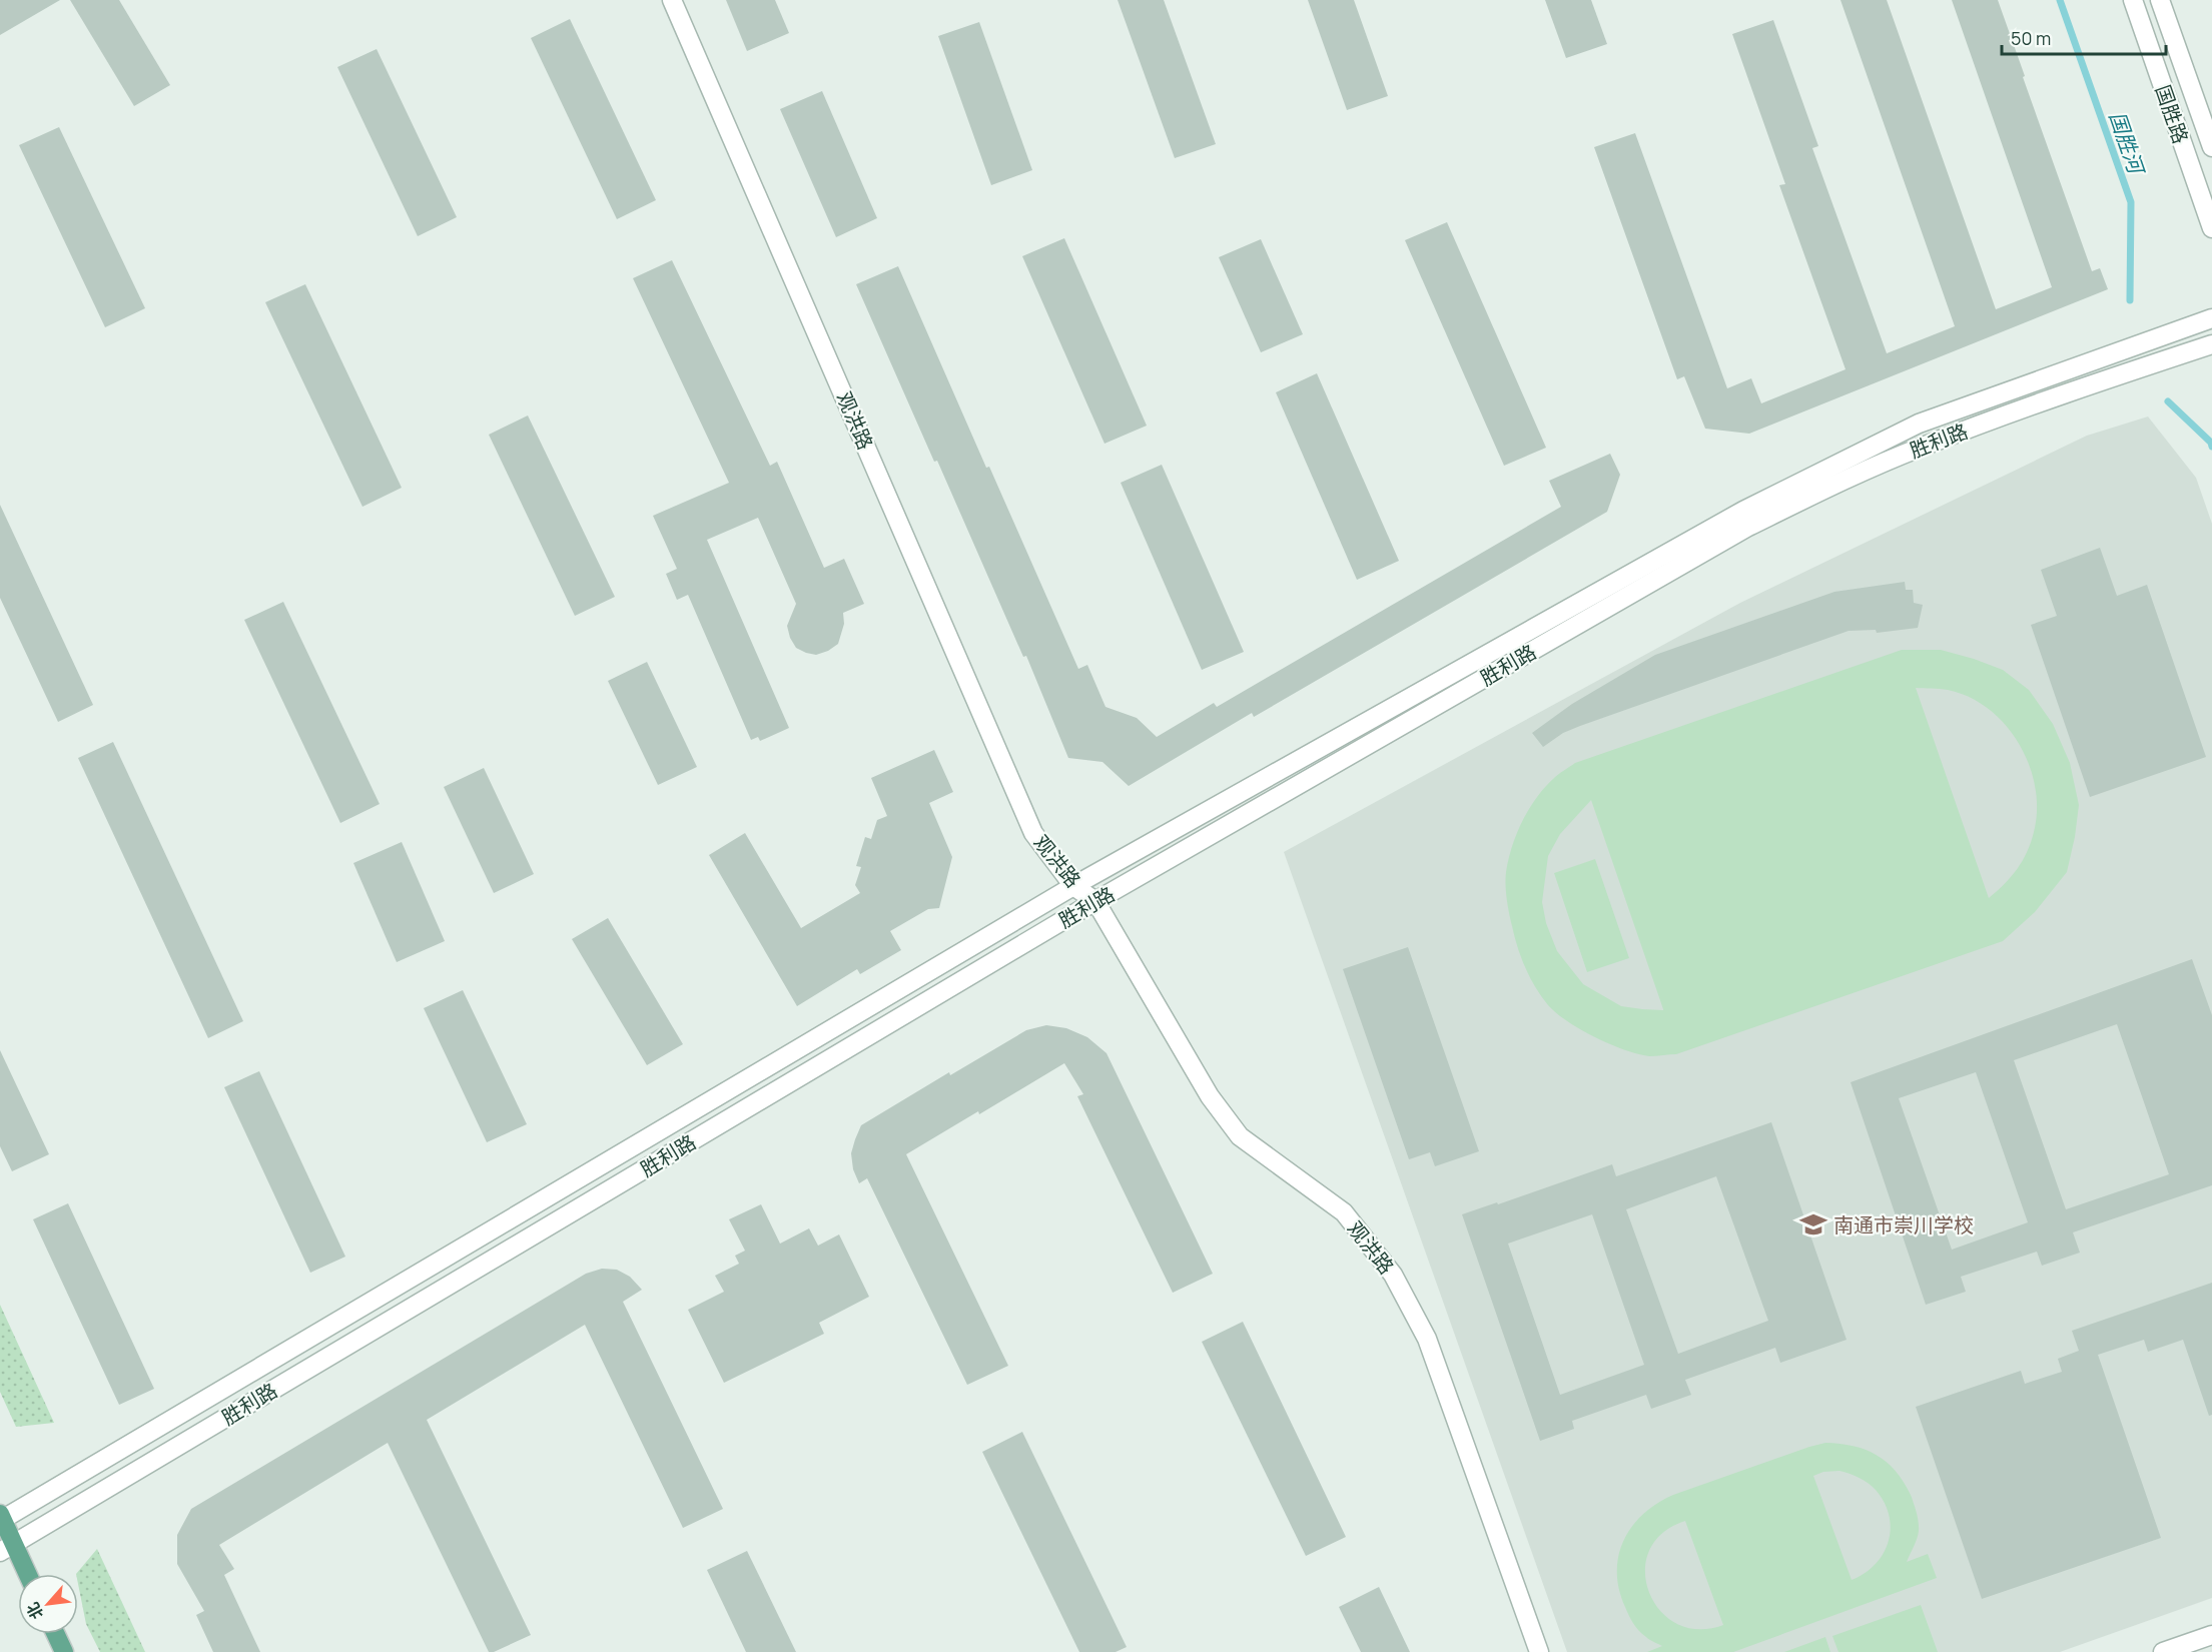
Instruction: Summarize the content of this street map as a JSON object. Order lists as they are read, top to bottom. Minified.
{"streets":{"street":["国胜路","观洪路","胜利路"]},"crossings":[["观洪路","胜利路"]],"water":["国胜河"],"places":{"school or university":["南通市崇川学校"]},"scale_bar":"50 m","north":"bottom left"}
